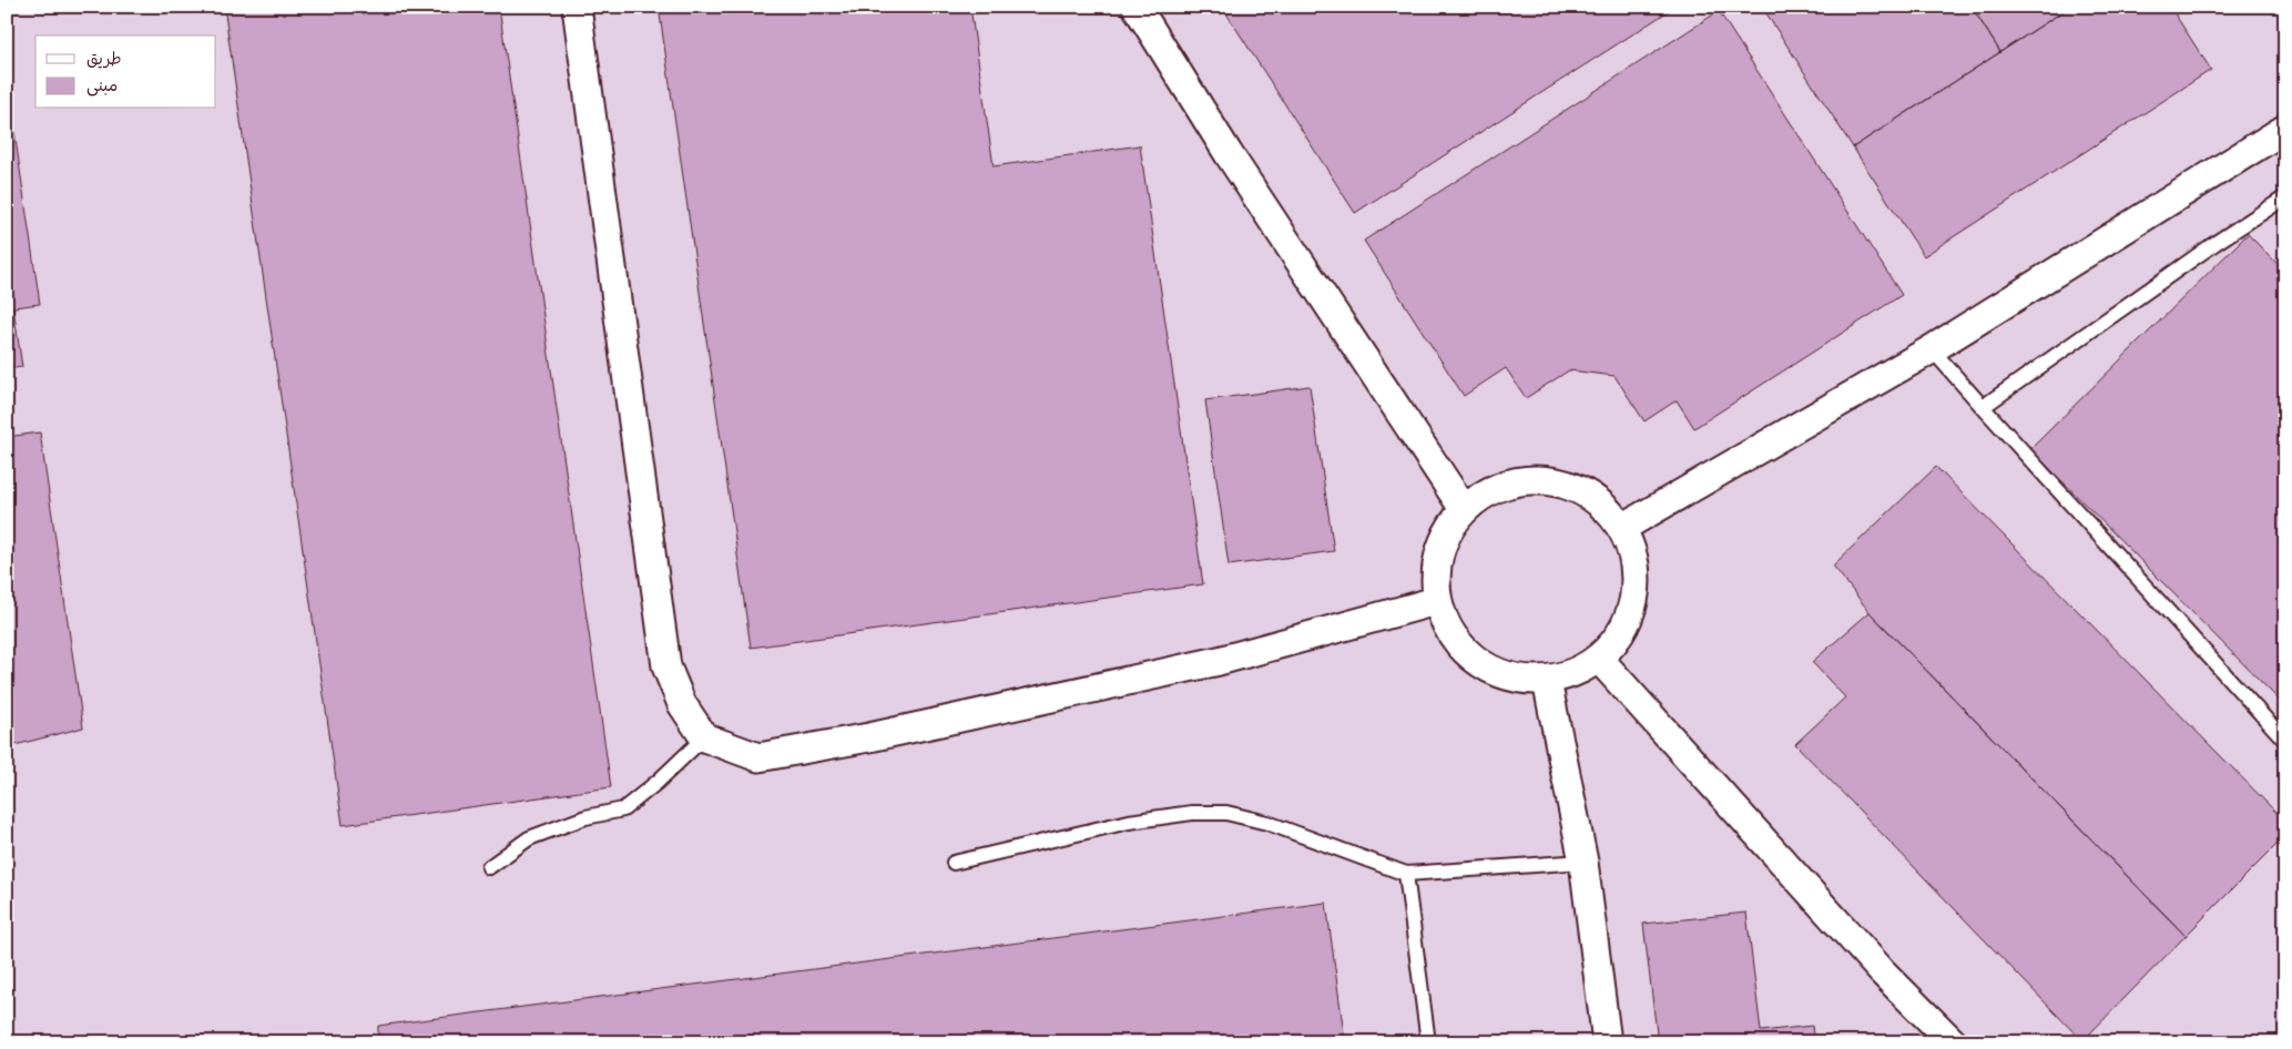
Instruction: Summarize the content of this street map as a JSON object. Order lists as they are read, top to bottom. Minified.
{"legend":["طريق","مبنى"]}
